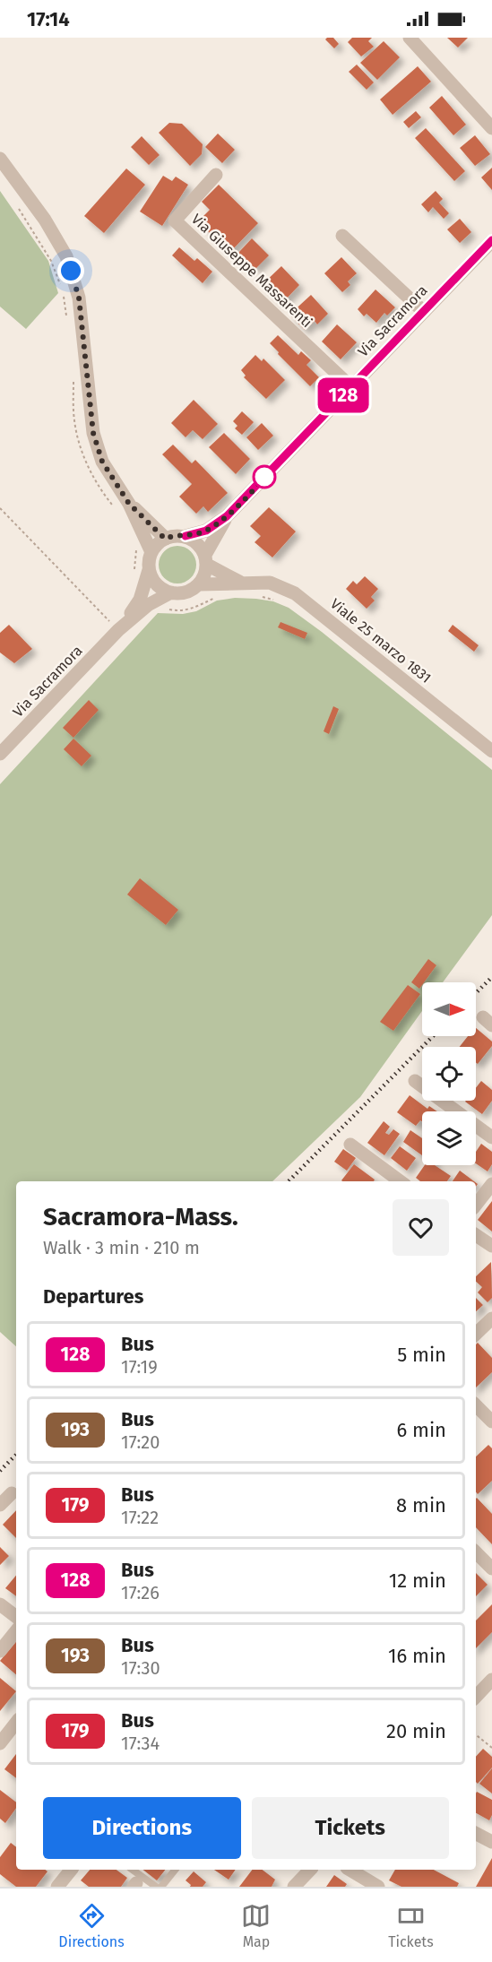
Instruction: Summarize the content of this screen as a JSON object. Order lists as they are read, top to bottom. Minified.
{"streets":{"street":["Via Giuseppe Massarenti","Via Sacramora","Viale 25 marzo 1831"]},"crossings":[["Via Giuseppe Massarenti","Via Sacramora"],["Via Sacramora","Viale 25 marzo 1831"]],"lines":["bus line 128"],"north":"right","page":{"status":"17:14","on_map":"128","heading":[["Sacramora-Mass.","Walk · 3 min · 210 m"],"Departures"],"list":[{"mark":"128","name":"Bus","note":"17:19","value":"5 min"},{"mark":"193","name":"Bus","note":"17:20","value":"6 min"},{"mark":"179","name":"Bus","note":"17:22","value":"8 min"},{"mark":"128","name":"Bus","note":"17:26","value":"12 min"},{"mark":"193","name":"Bus","note":"17:30","value":"16 min"},{"mark":"179","name":"Bus","note":"17:34","value":"20 min"}],"buttons":["Directions","Tickets"],"tabs":["Directions","Map","Tickets"]}}
